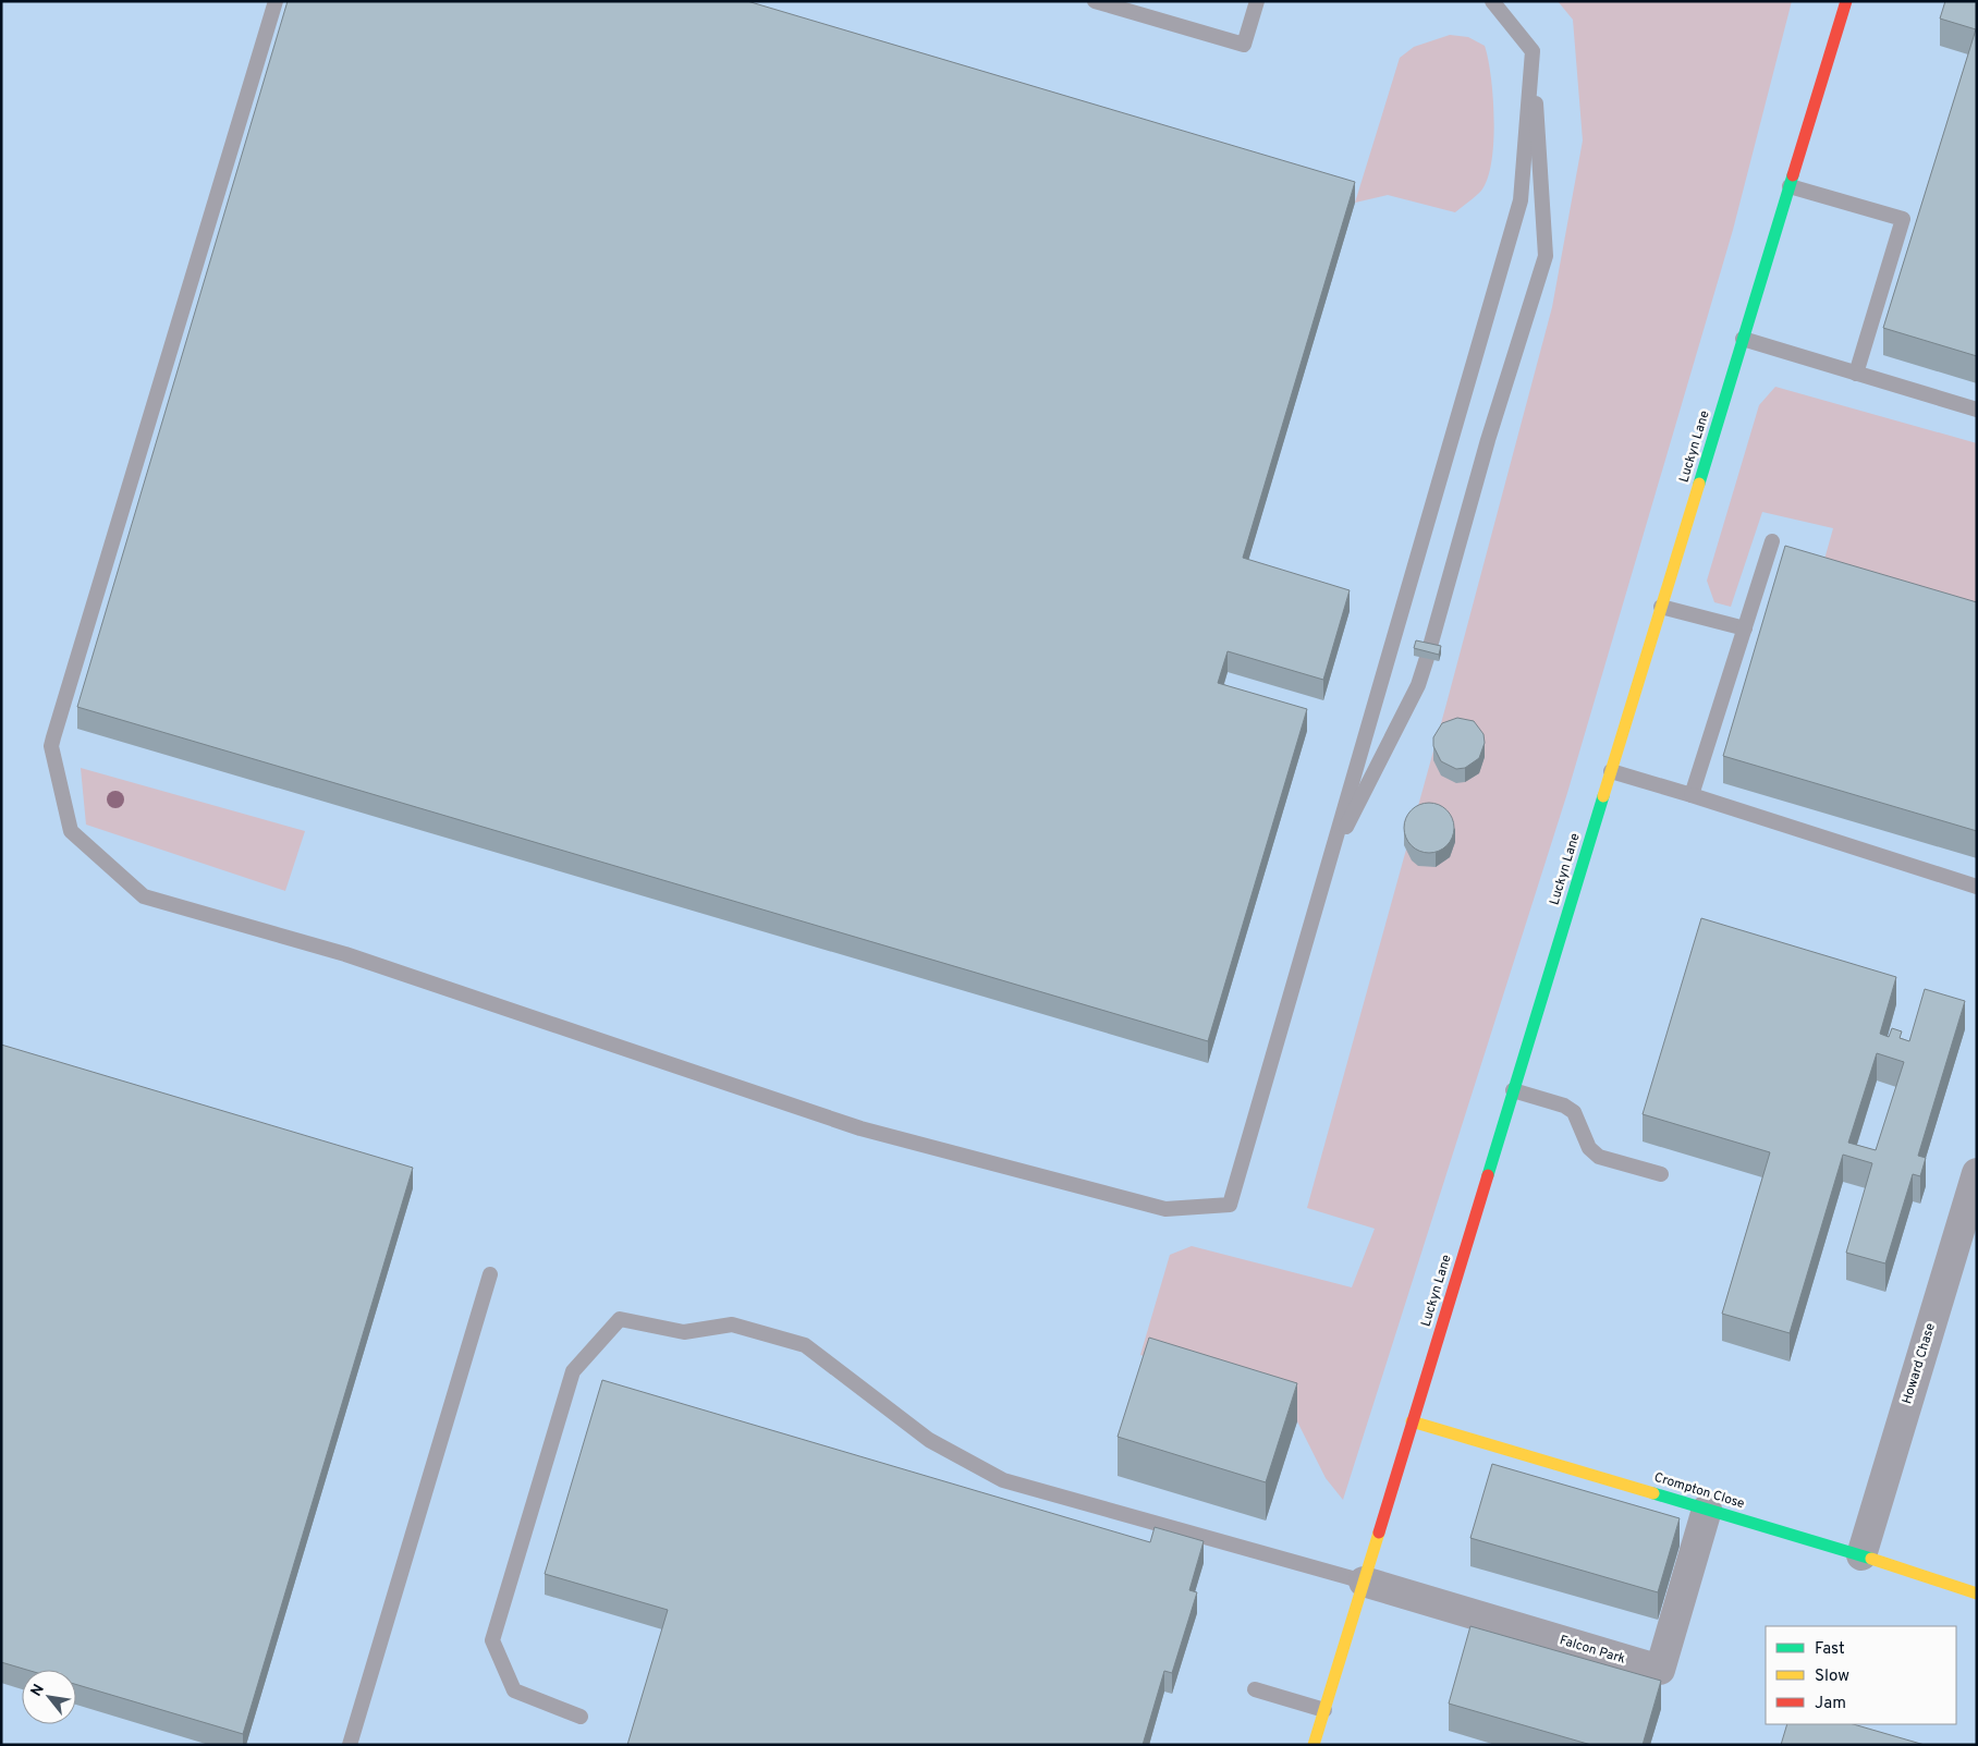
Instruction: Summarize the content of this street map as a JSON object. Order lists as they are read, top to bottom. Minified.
{"streets":{"street":["Luckyn Lane","Howard Chase","Crompton Close","Falcon Park"]},"crossings":[["Luckyn Lane","Crompton Close"],["Luckyn Lane","Falcon Park"],["Howard Chase","Crompton Close"],["Crompton Close","Falcon Park"]],"legend":["Fast","Slow","Jam"],"north":"top left"}
